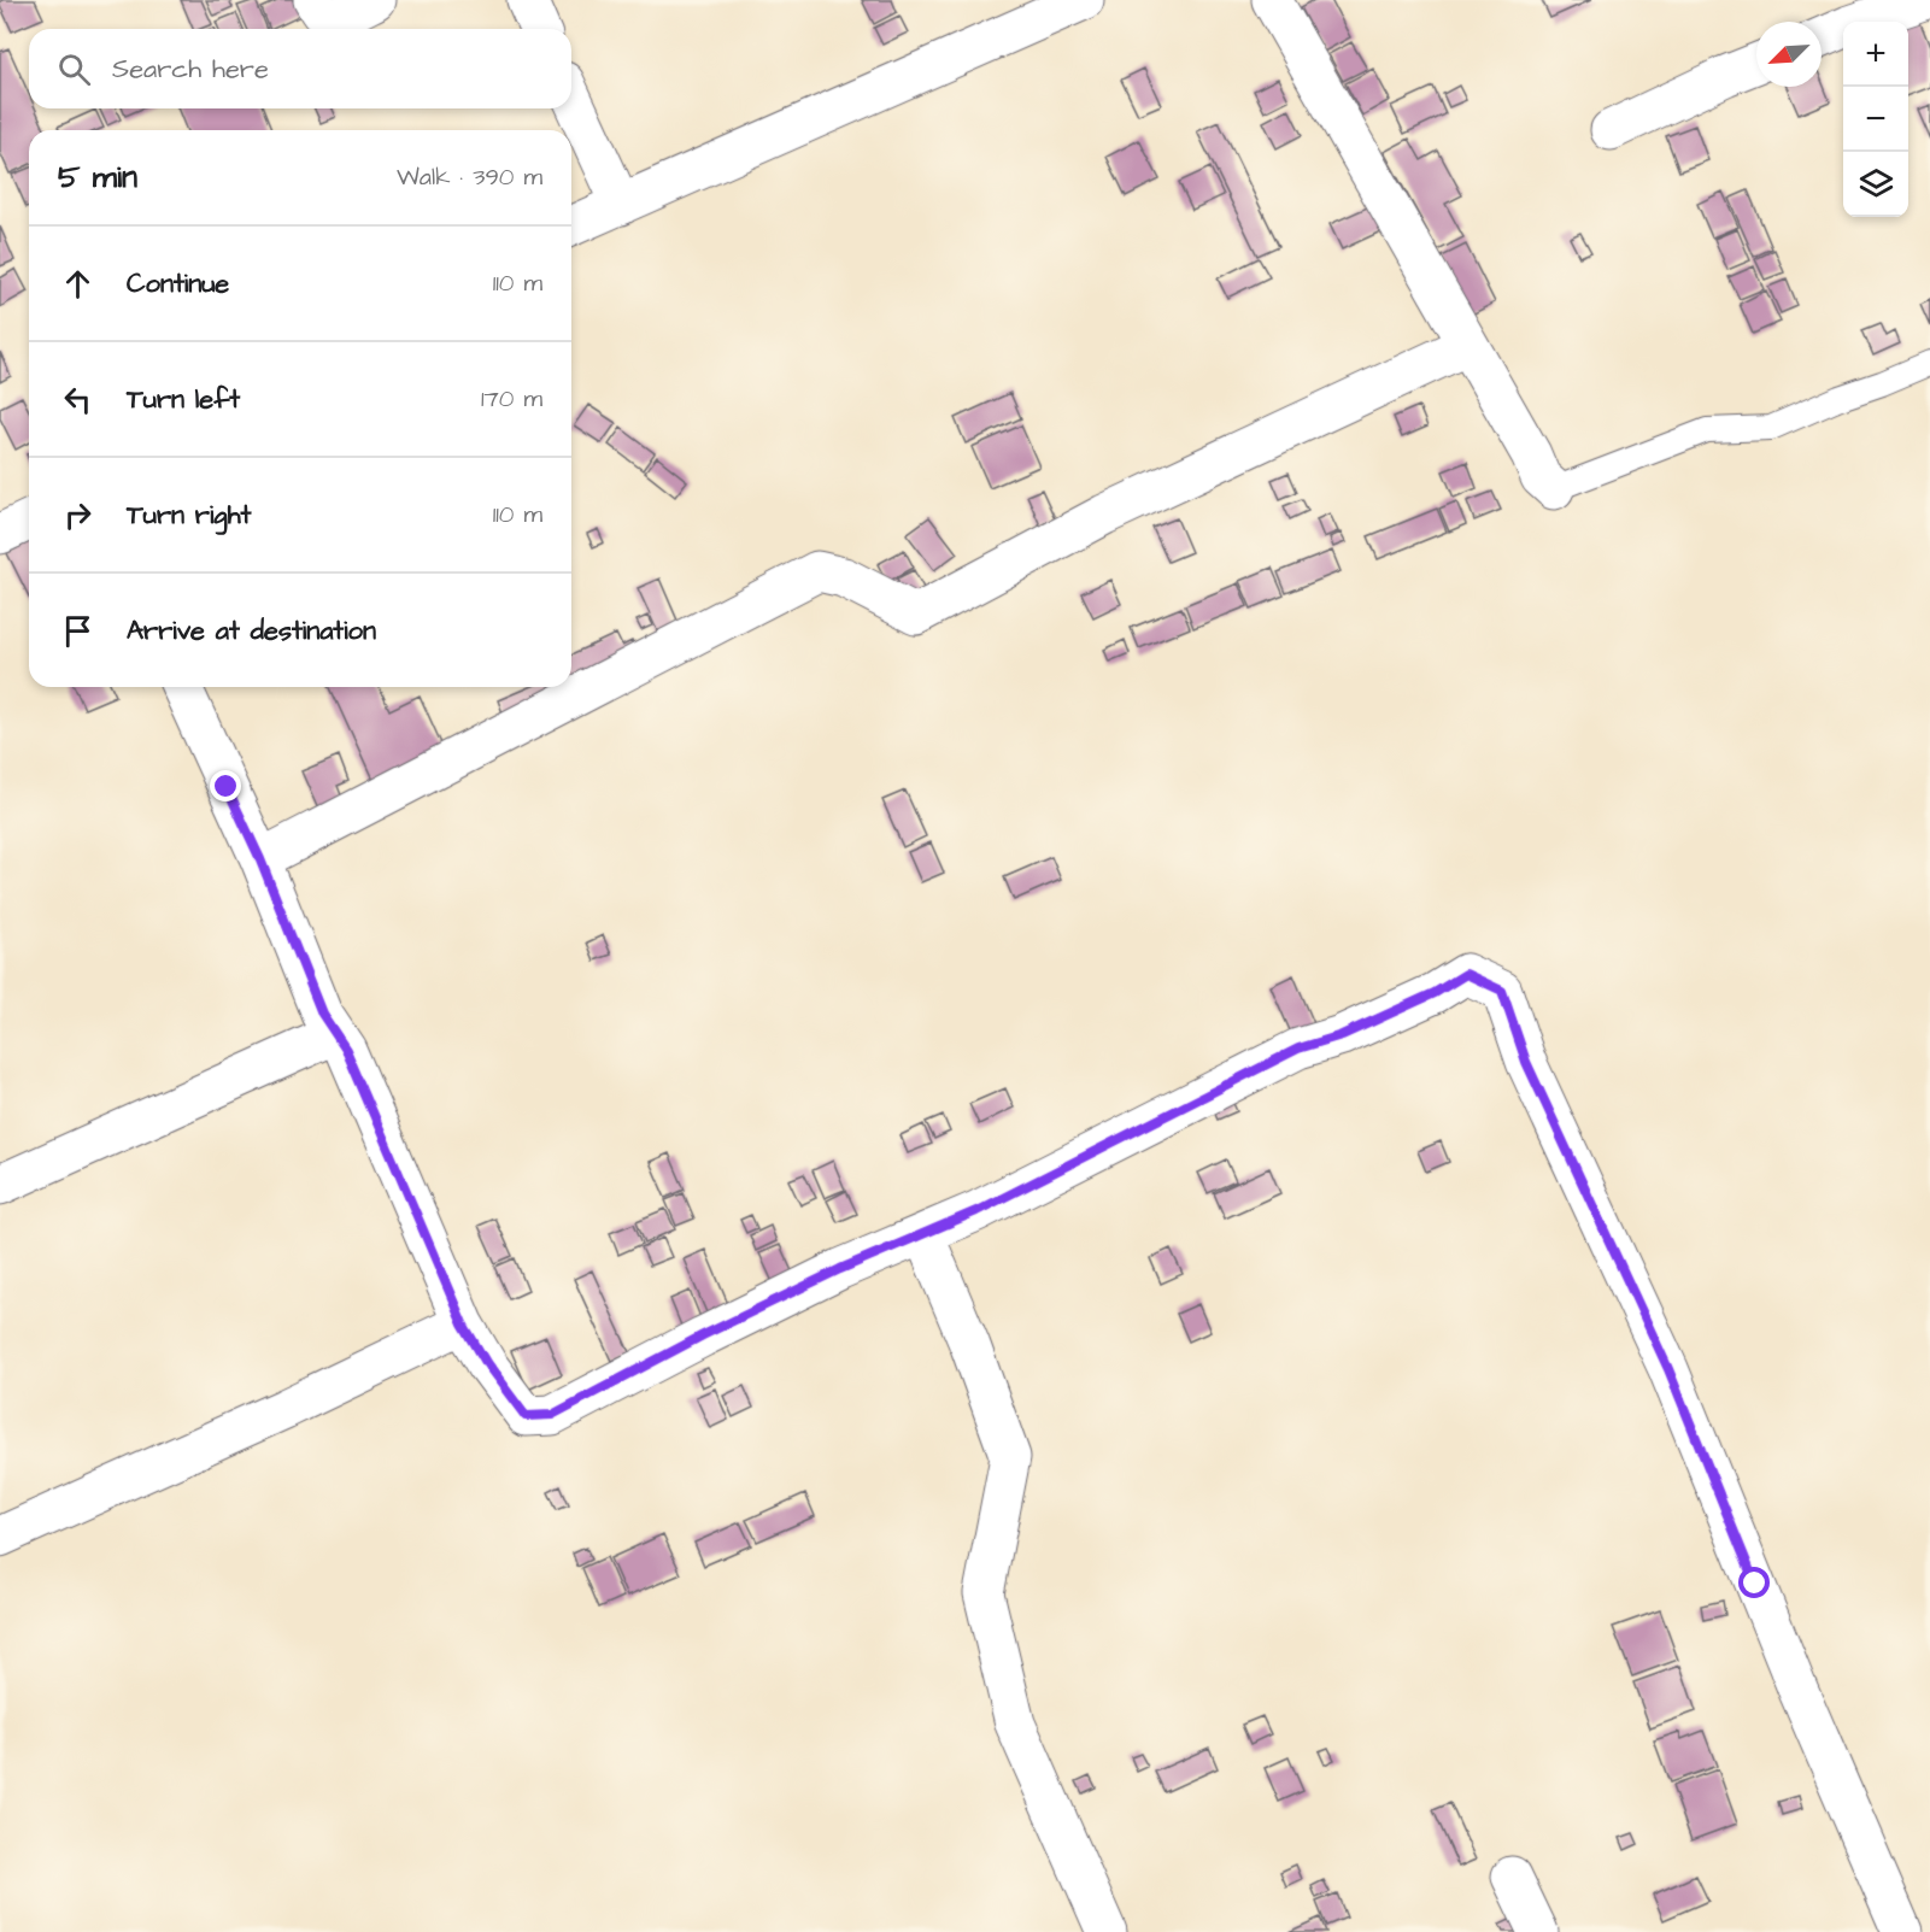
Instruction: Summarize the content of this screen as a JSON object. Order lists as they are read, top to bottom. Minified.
{"north":"bottom left","page":{"map_buttons":["+","−"],"search":"Search here","heading":["5 min","Walk · 390 m"],"list":[["Continue","110 m"],["Turn left","170 m"],["Turn right","110 m"],"Arrive at destination"]}}
